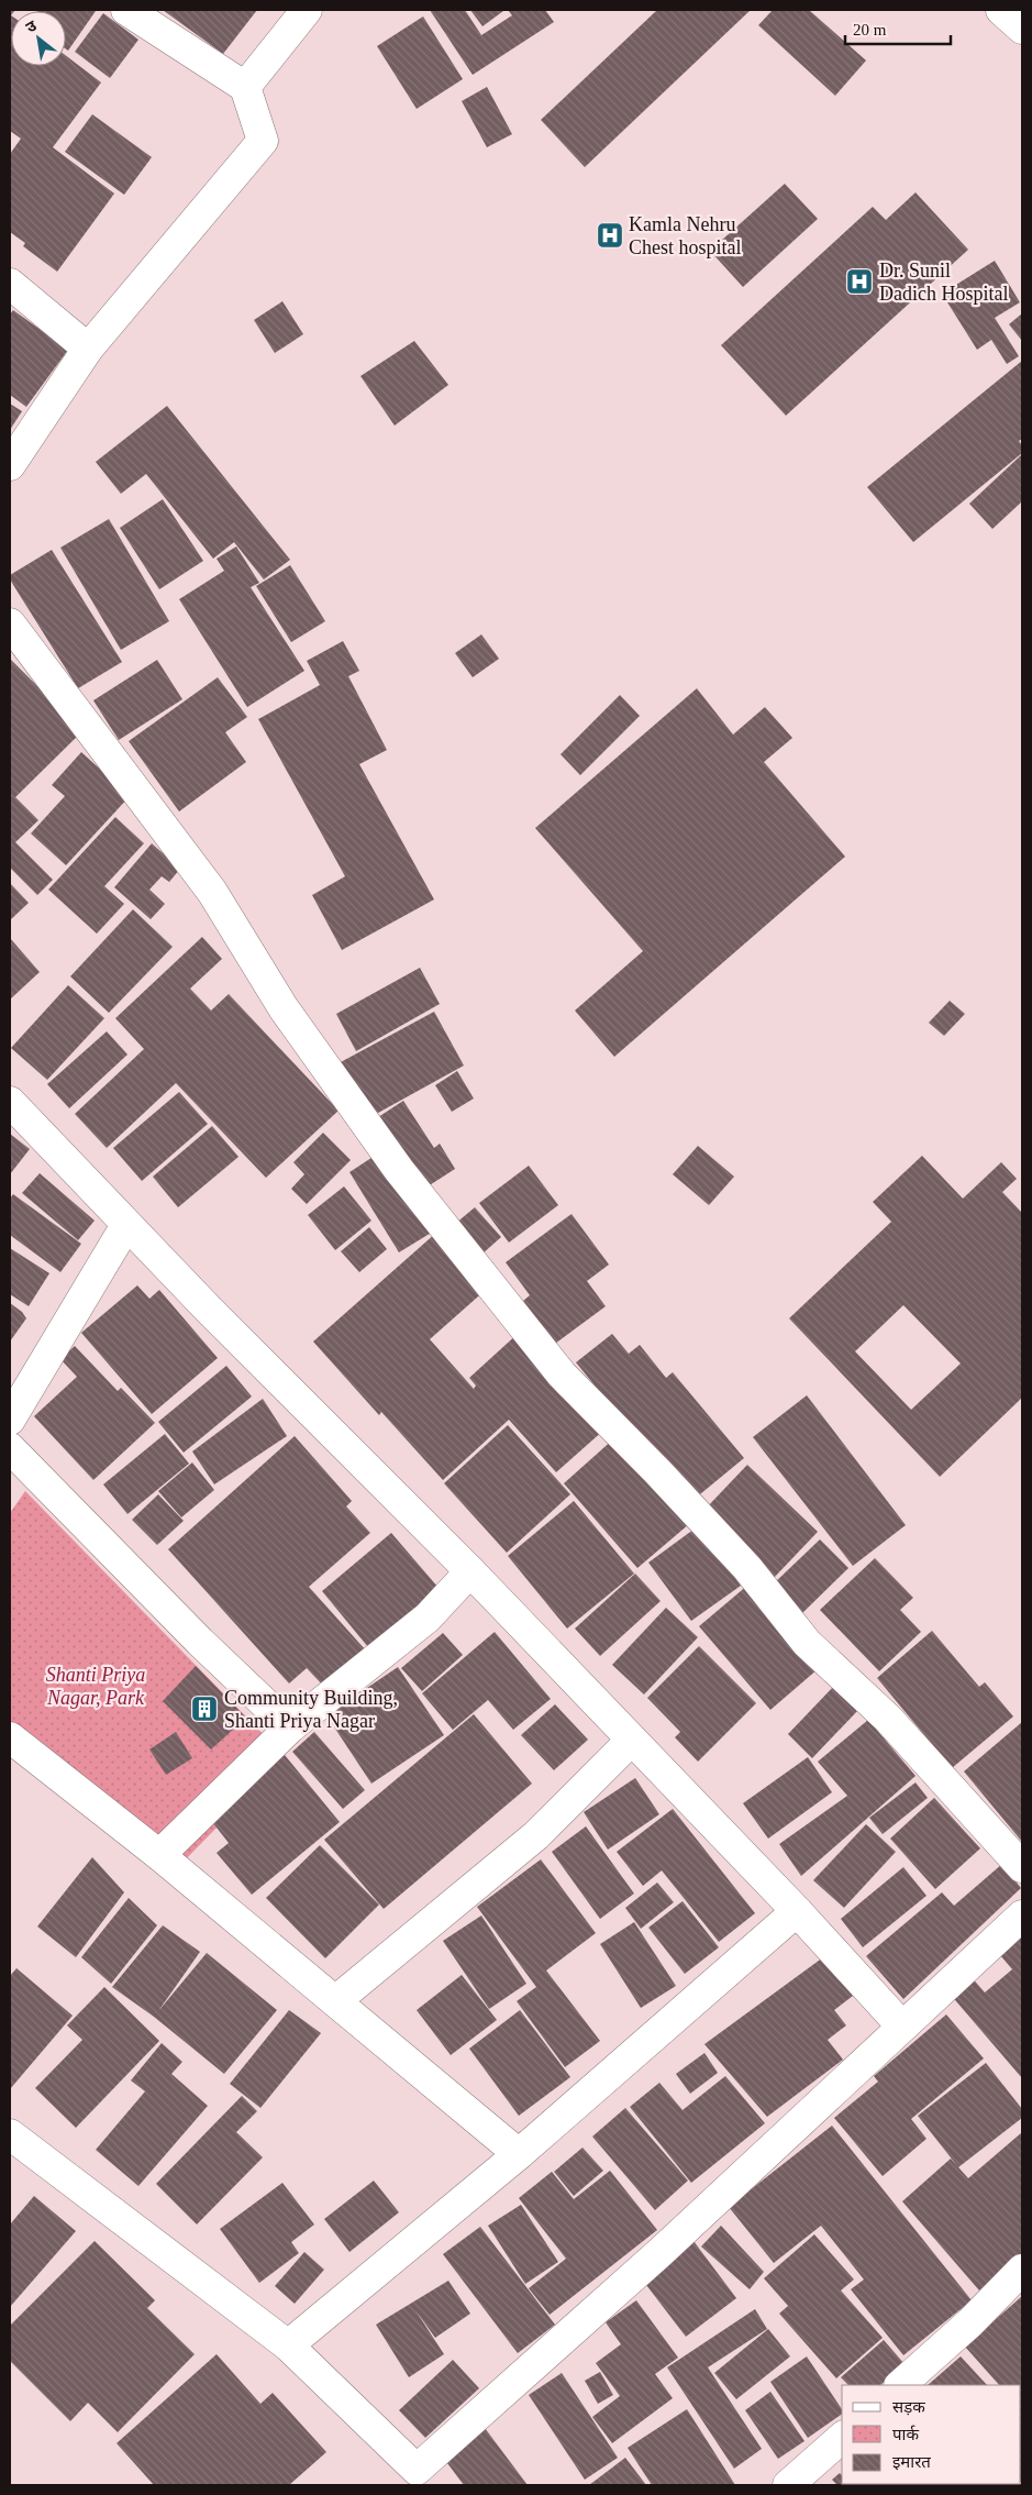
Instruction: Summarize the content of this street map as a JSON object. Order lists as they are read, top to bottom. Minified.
{"parks":["Shanti Priya Nagar, Park"],"places":{"hospital":["Kamla Nehru Chest hospital","Dr. Sunil Dadich Hospital"],"building":["Community Building, Shanti Priya Nagar"]},"legend":["सड़क","पार्क","इमारत"],"scale_bar":"20 m","north":"top left"}
